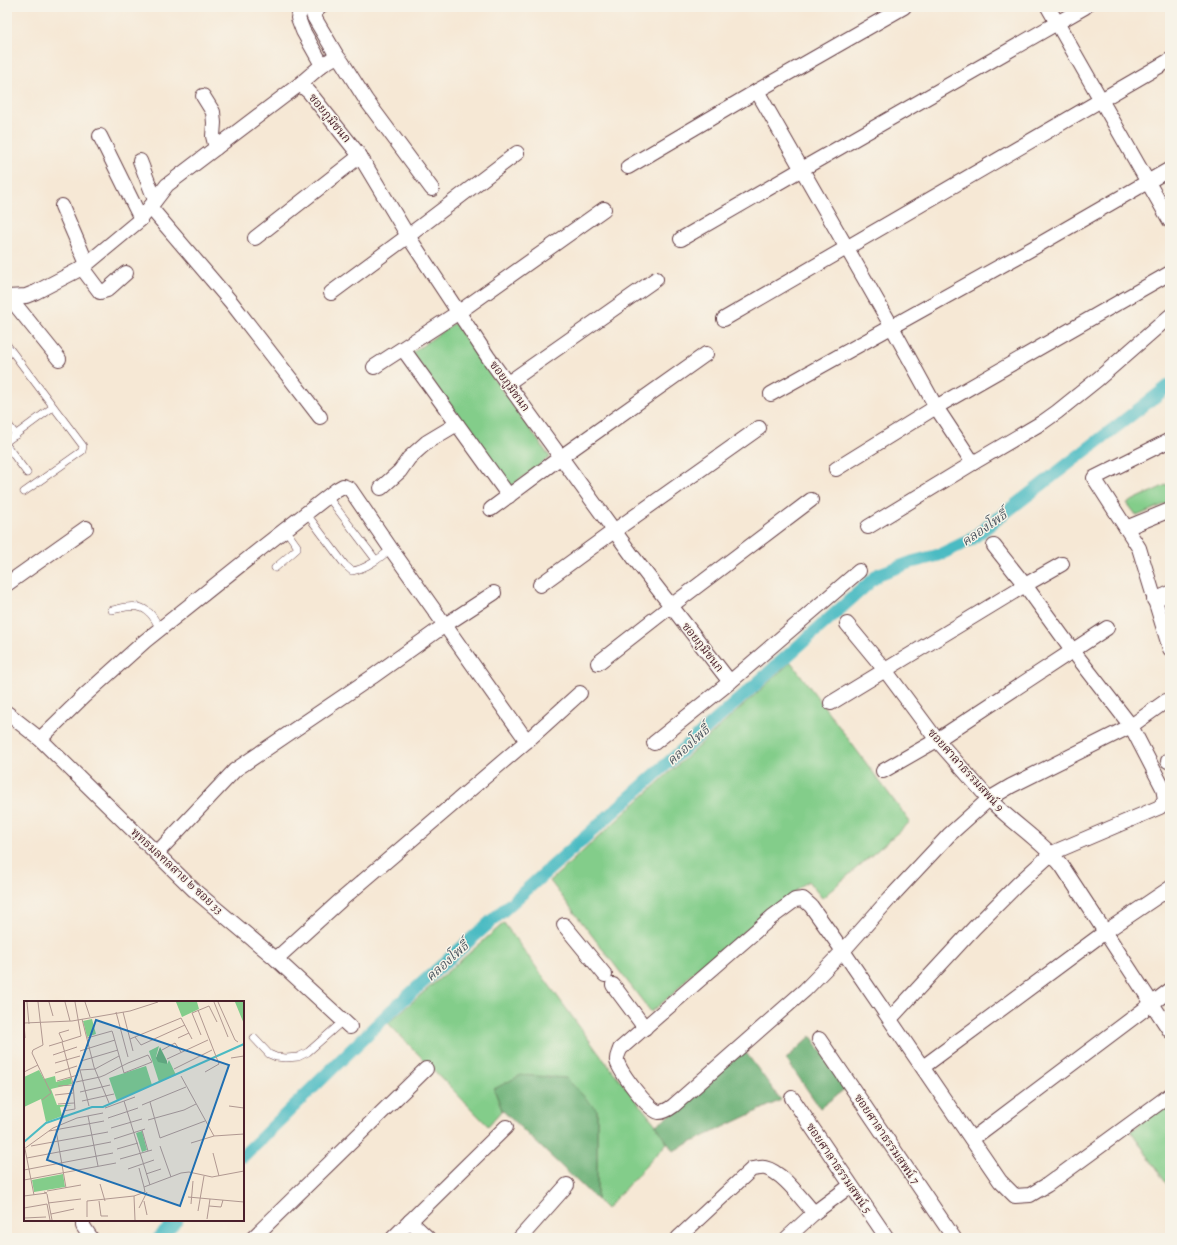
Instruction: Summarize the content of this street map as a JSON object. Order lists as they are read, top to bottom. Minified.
{"streets":{"street":["ซอยภูมิชนก","ซอยศาลาธรรมสพน์ 9","พุทธมลฑลสาย ๒ ซอย 33","ซอยศาลาธรรมสพน์ 7","ซอยศาลาธรรมสพน์ 5"]},"water":["คลองโพธิ์"]}
